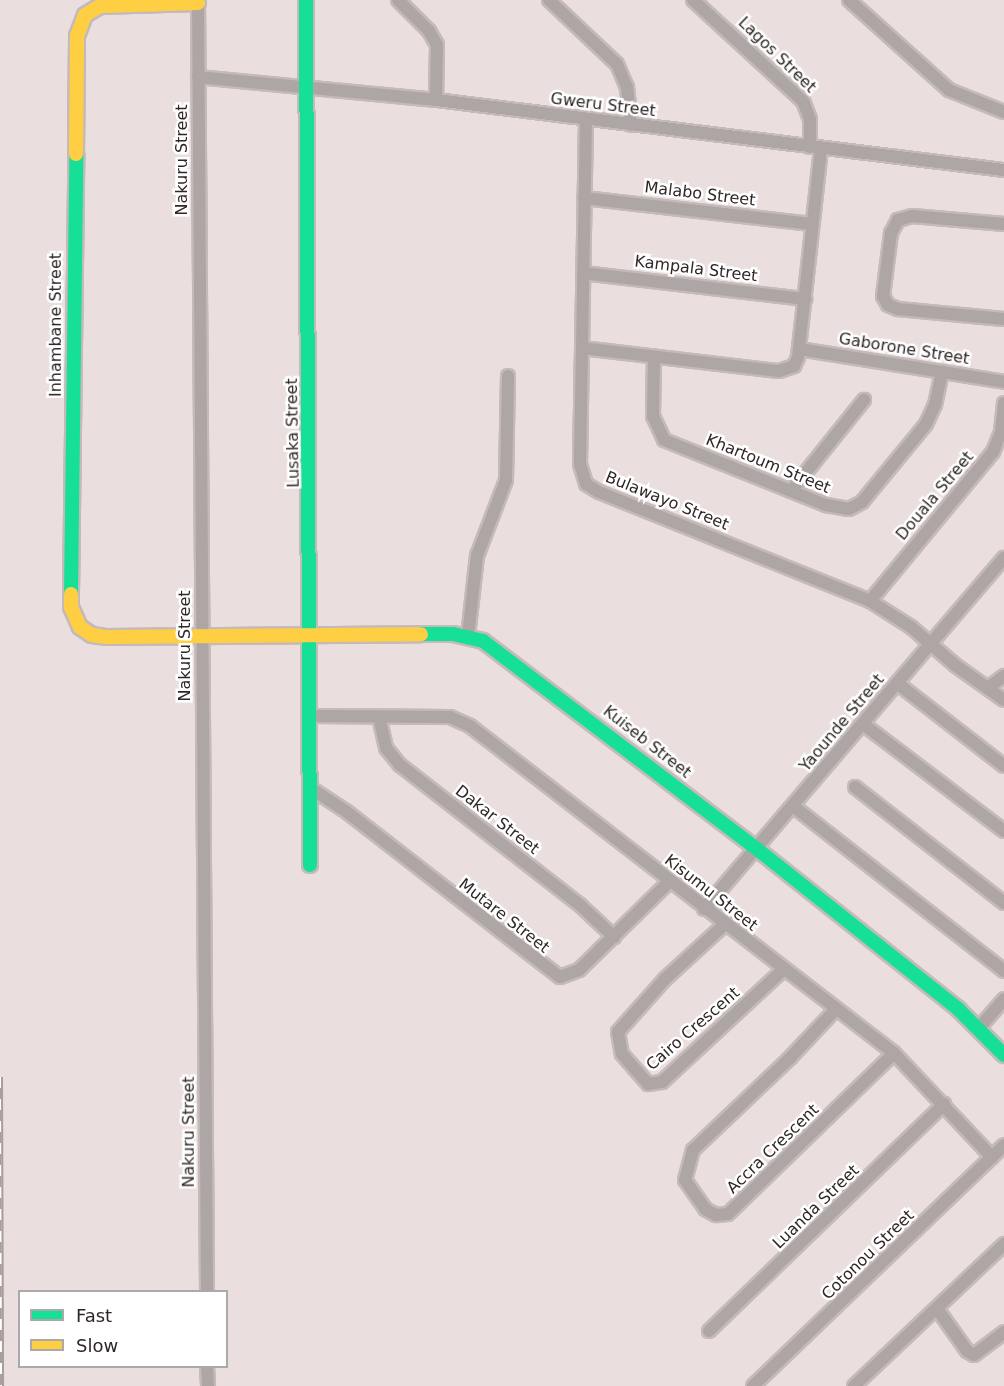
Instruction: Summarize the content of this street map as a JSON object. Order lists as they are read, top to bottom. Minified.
{"streets":{"street":["Lagos Street","Gweru Street","Nakuru Street","Malabo Street","Kampala Street","Inhambane Street","Gaborone Street","Lusaka Street","Khartoum Street","Douala Street","Bulawayo Street","Yaounde Street","Kuiseb Street","Dakar Street","Kisumu Street","Mutare Street","Cairo Crescent","Accra Crescent","Luanda Street","Cotonou Street"]},"crossings":[["Lagos Street","Gweru Street"],["Lagos Street","Malabo Street"],["Lagos Street","Kampala Street"],["Lagos Street","Gaborone Street"],["Gweru Street","Nakuru Street"],["Gweru Street","Lusaka Street"],["Gweru Street","Bulawayo Street"],["Nakuru Street","Inhambane Street"],["Nakuru Street","Kuiseb Street"],["Malabo Street","Bulawayo Street"],["Kampala Street","Bulawayo Street"],["Inhambane Street","Kuiseb Street"],["Gaborone Street","Khartoum Street"],["Lusaka Street","Kuiseb Street"],["Lusaka Street","Kisumu Street"],["Lusaka Street","Mutare Street"],["Douala Street","Bulawayo Street"],["Bulawayo Street","Yaounde Street"],["Yaounde Street","Kuiseb Street"],["Yaounde Street","Kisumu Street"],["Dakar Street","Kisumu Street"],["Dakar Street","Mutare Street"],["Kisumu Street","Mutare Street"],["Kisumu Street","Cairo Crescent"],["Kisumu Street","Accra Crescent"],["Kisumu Street","Luanda Street"],["Kisumu Street","Cotonou Street"]],"legend":["Fast","Slow"]}
